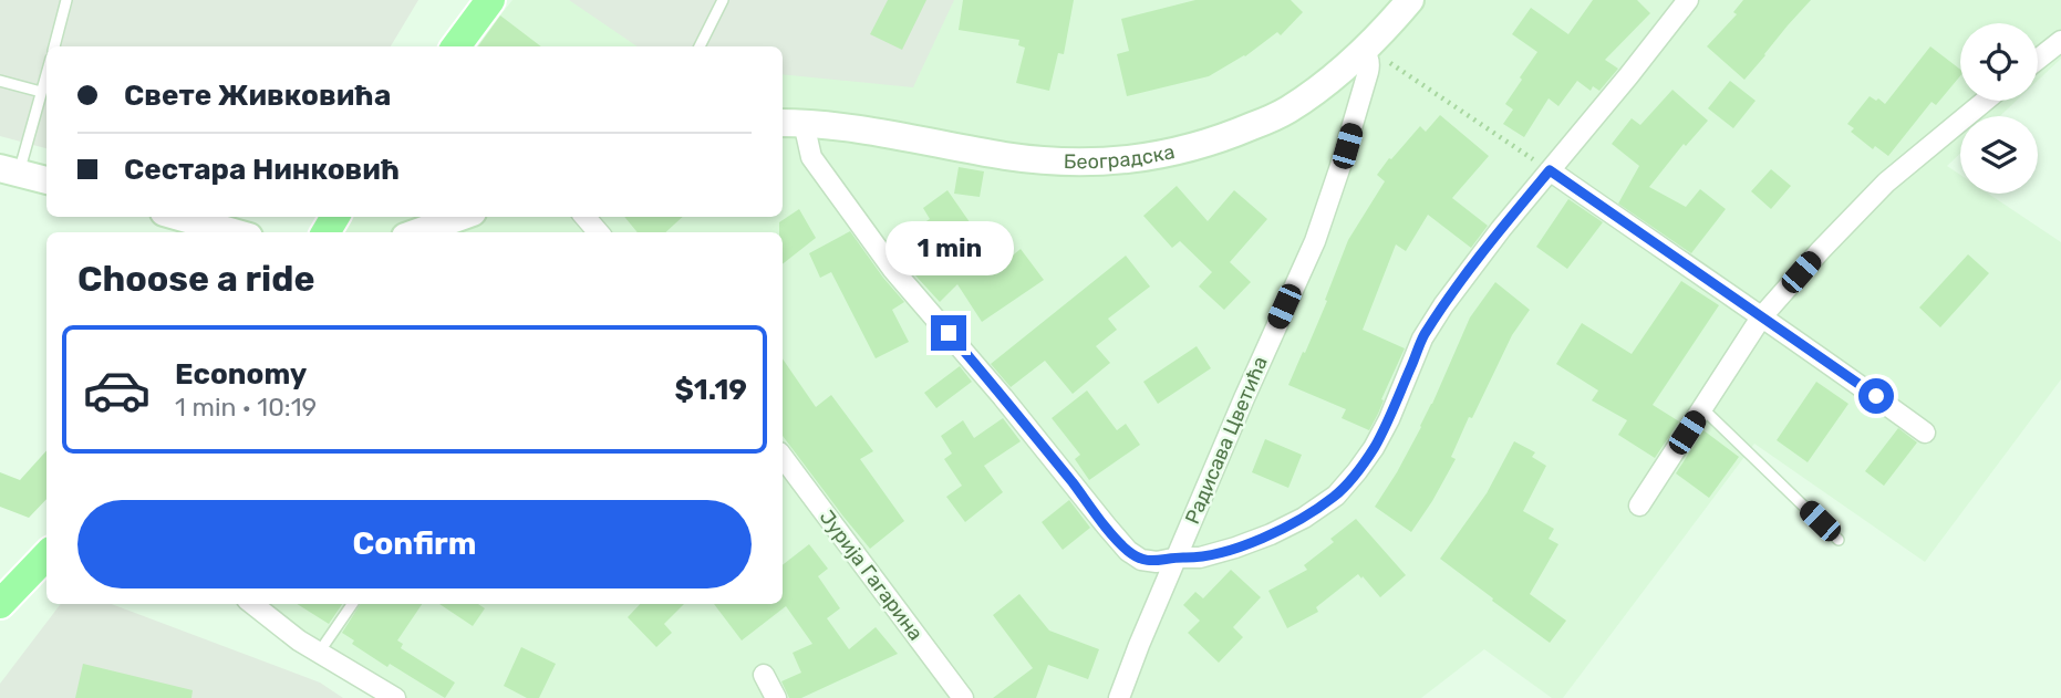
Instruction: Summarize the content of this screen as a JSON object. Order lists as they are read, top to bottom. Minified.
{"streets":{"street":["Београдска","Радисава Цветића","Јурија Гагарина"]},"crossings":[["Београдска","Радисава Цветића"]],"page":{"banner":["Свете Живковића","Сестара Нинковић"],"bubble":"1 min","heading":"Choose a ride","list":[{"name":"Economy","note":"1 min · 10:19","value":"$1.19"}],"buttons":"Confirm"}}
